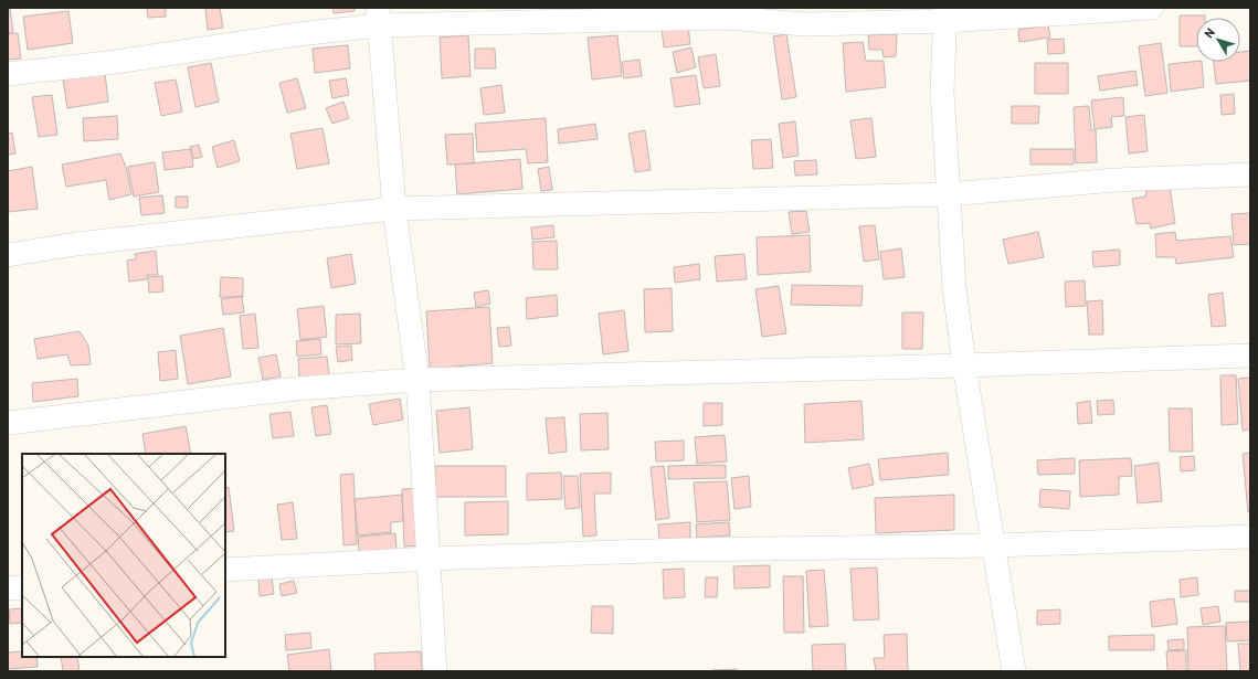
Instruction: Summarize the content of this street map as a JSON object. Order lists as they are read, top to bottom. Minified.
{"north":"top left"}
